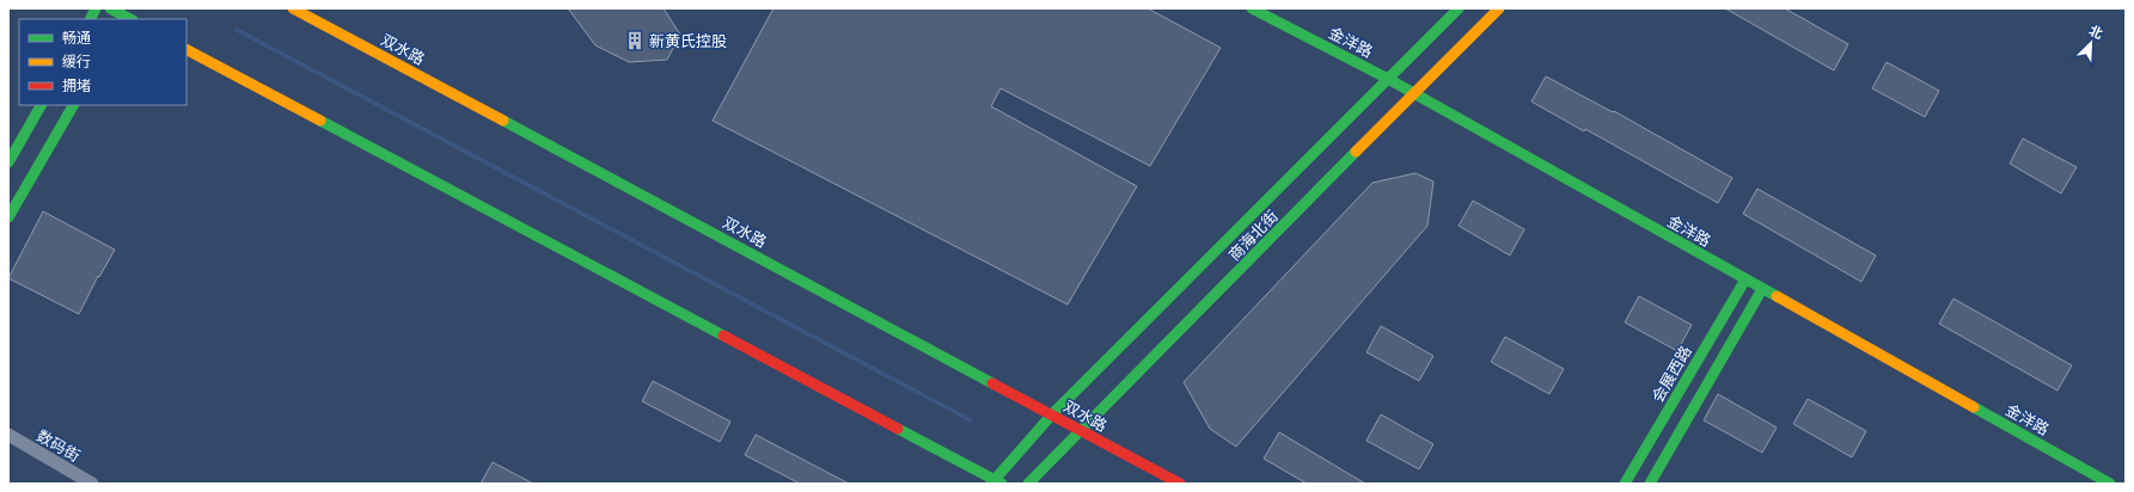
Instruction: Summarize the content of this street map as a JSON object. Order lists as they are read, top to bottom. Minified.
{"streets":{"main road":["金洋路","双水路","商海北街","会展西路"],"street":["数码街"]},"crossings":[["金洋路","商海北街"],["金洋路","会展西路"],["双水路","商海北街"]],"places":{"building":["新黄氏控股"]},"legend":["畅通","缓行","拥堵"],"north":"top right"}
